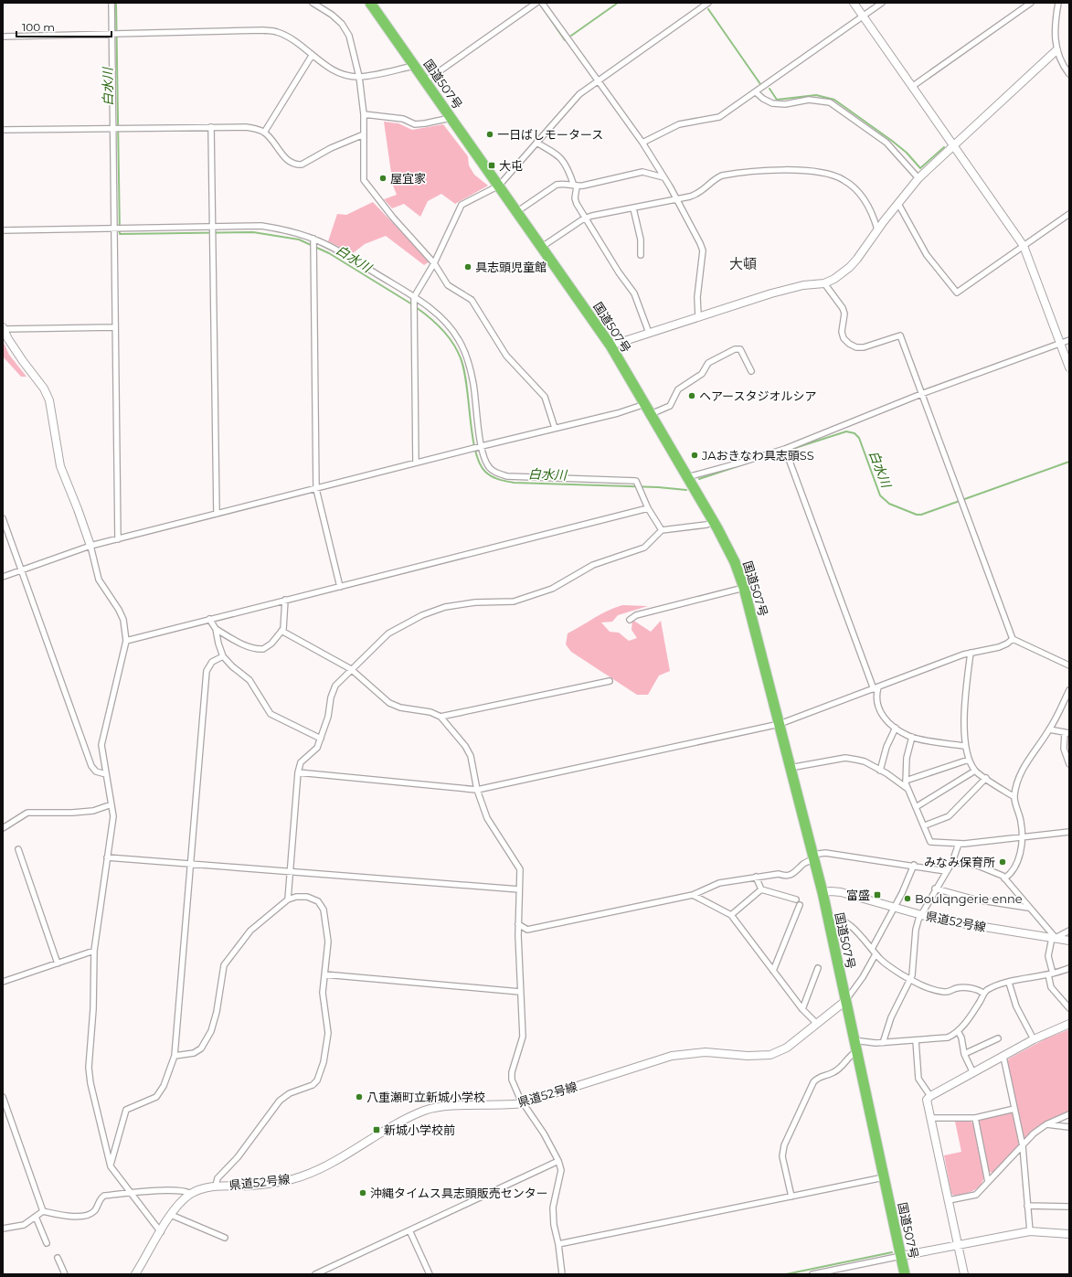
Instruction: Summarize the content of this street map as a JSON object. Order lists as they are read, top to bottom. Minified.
{"streets":{"highway":["国道507号"],"street":["県道52号線"]},"crossings":[["国道507号","県道52号線"]],"districts":["大頓"],"water":["白水川"],"places":{"other":["一日ばしモータース","屋宜家","具志頭児童館","ヘアースタジオルシア","JAおきなわ具志頭SS","みなみ保育所","Boulqngerie enne","八重瀬町立新城小学校","沖縄タイムス具志頭販売センター"],"transit":["大屯","富盛","新城小学校前"]},"scale_bar":"100 m"}
